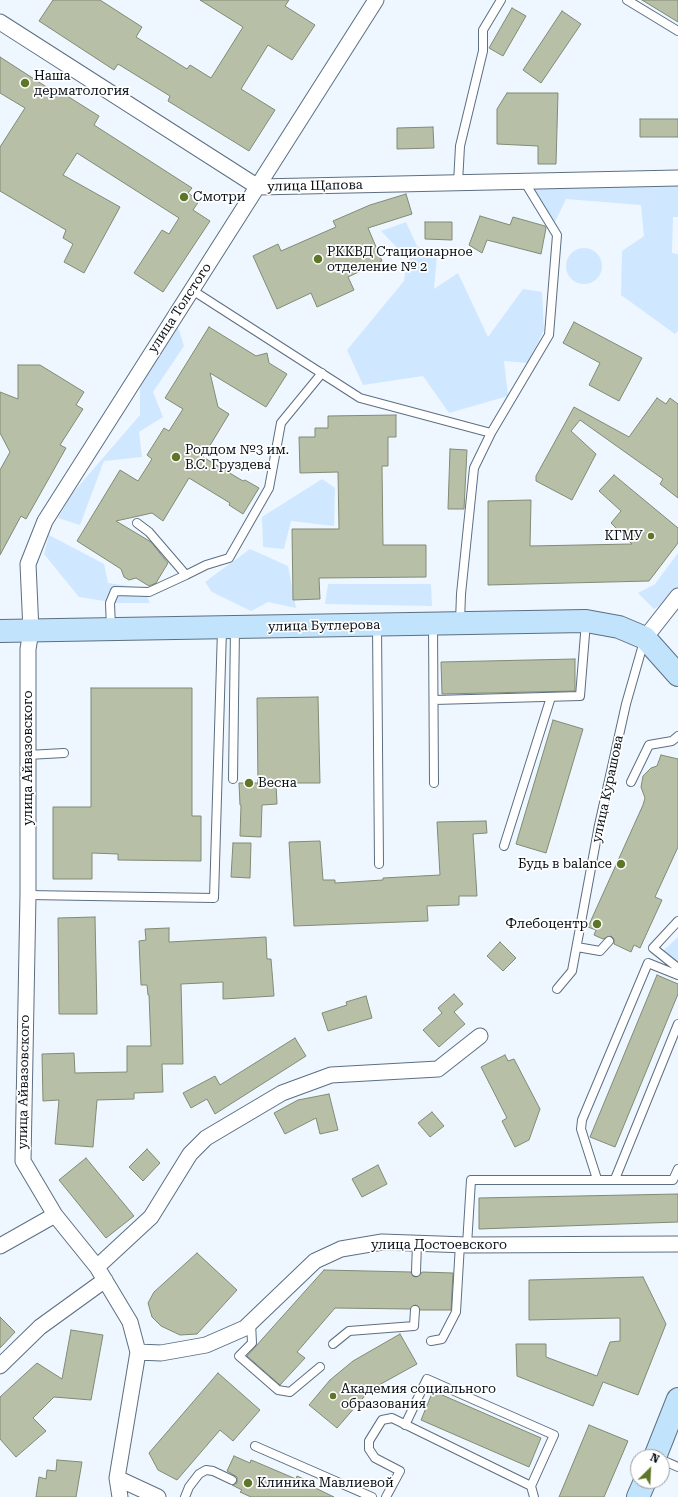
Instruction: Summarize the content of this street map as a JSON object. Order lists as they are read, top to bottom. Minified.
{"streets":{"main road":["улица Бутлерова"],"street":["улица Щапова","улица Толстого","улица Айвазовского","улица Курашова","улица Достоевского"]},"crossings":[["улица Щапова","улица Толстого"],["улица Толстого","улица Бутлерова"],["улица Толстого","улица Айвазовского"],["улица Бутлерова","улица Айвазовского"],["улица Бутлерова","улица Курашова"],["улица Айвазовского","улица Достоевского"]],"places":["Наша дерматология","Смотри","РККВД Стационарное отделение № 2","Роддом №3 им. В.С. Груздева","КГМУ","Весна","Будь в balance","Флебоцентр","Академия социального образования","Клиника Мавлиевой"],"north":"top right"}
